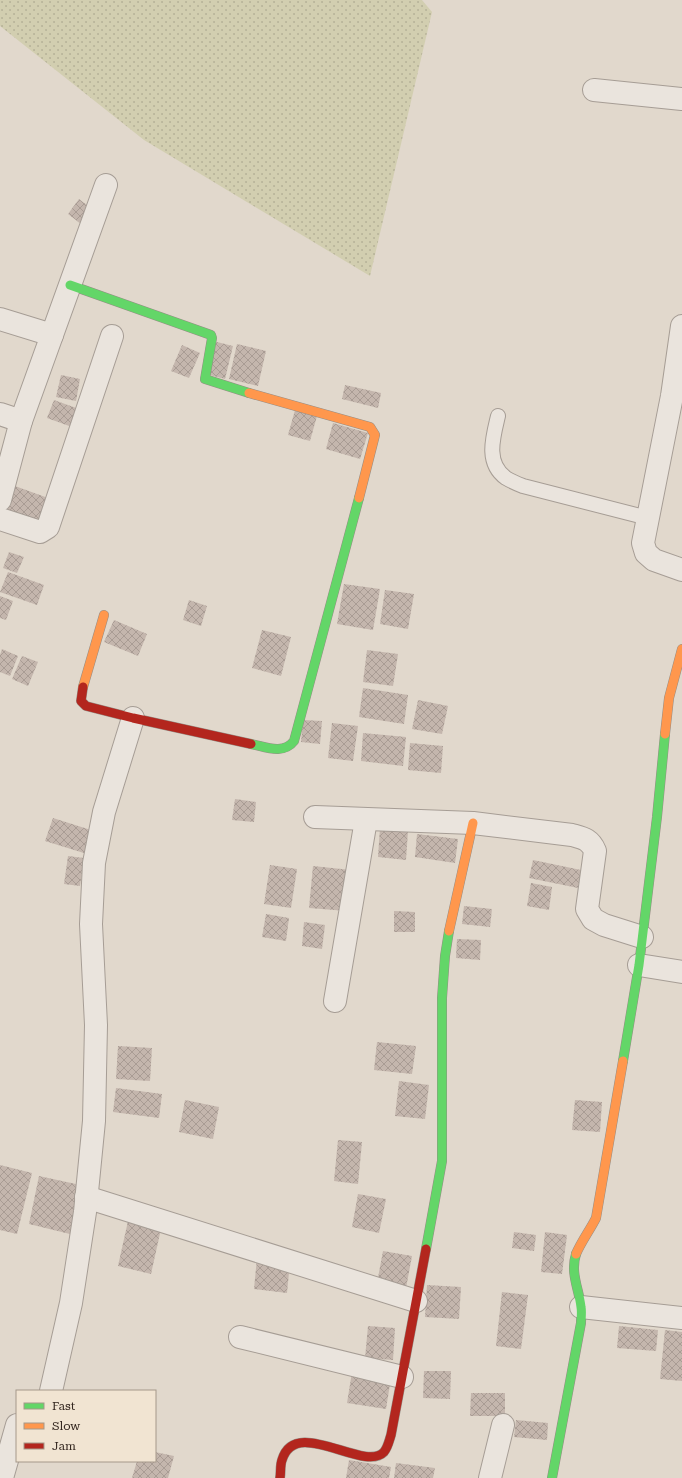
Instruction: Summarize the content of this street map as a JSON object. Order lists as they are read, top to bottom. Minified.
{"legend":["Fast","Slow","Jam"]}
